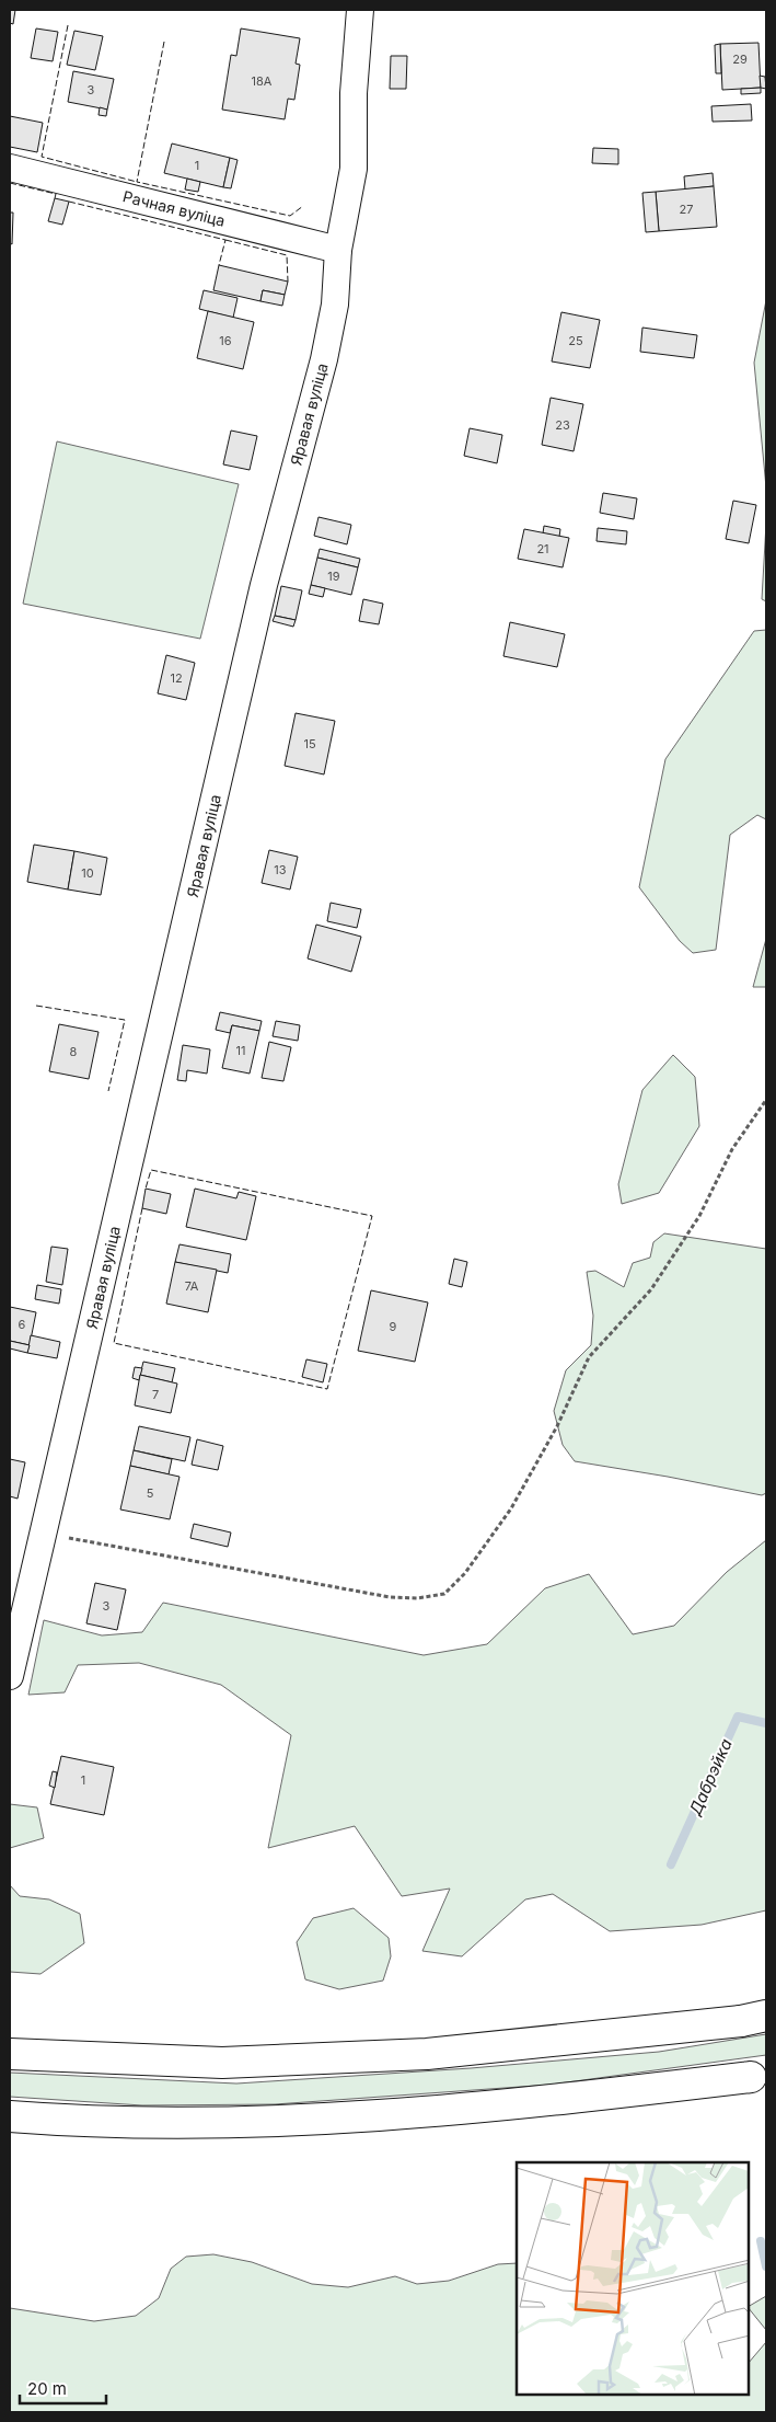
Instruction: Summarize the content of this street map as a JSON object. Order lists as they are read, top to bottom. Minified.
{"streets":{"street":["Рачная вуліца","Яравая вуліца"]},"crossings":[["Рачная вуліца","Яравая вуліца"]],"water":["Дабрэйка"],"house_numbers":["29","18А","3","1","27","16","25","23","21","19","12","15","13","10","11","8","7А","6","9","7","5","3","1"],"scale_bar":"20 m"}
